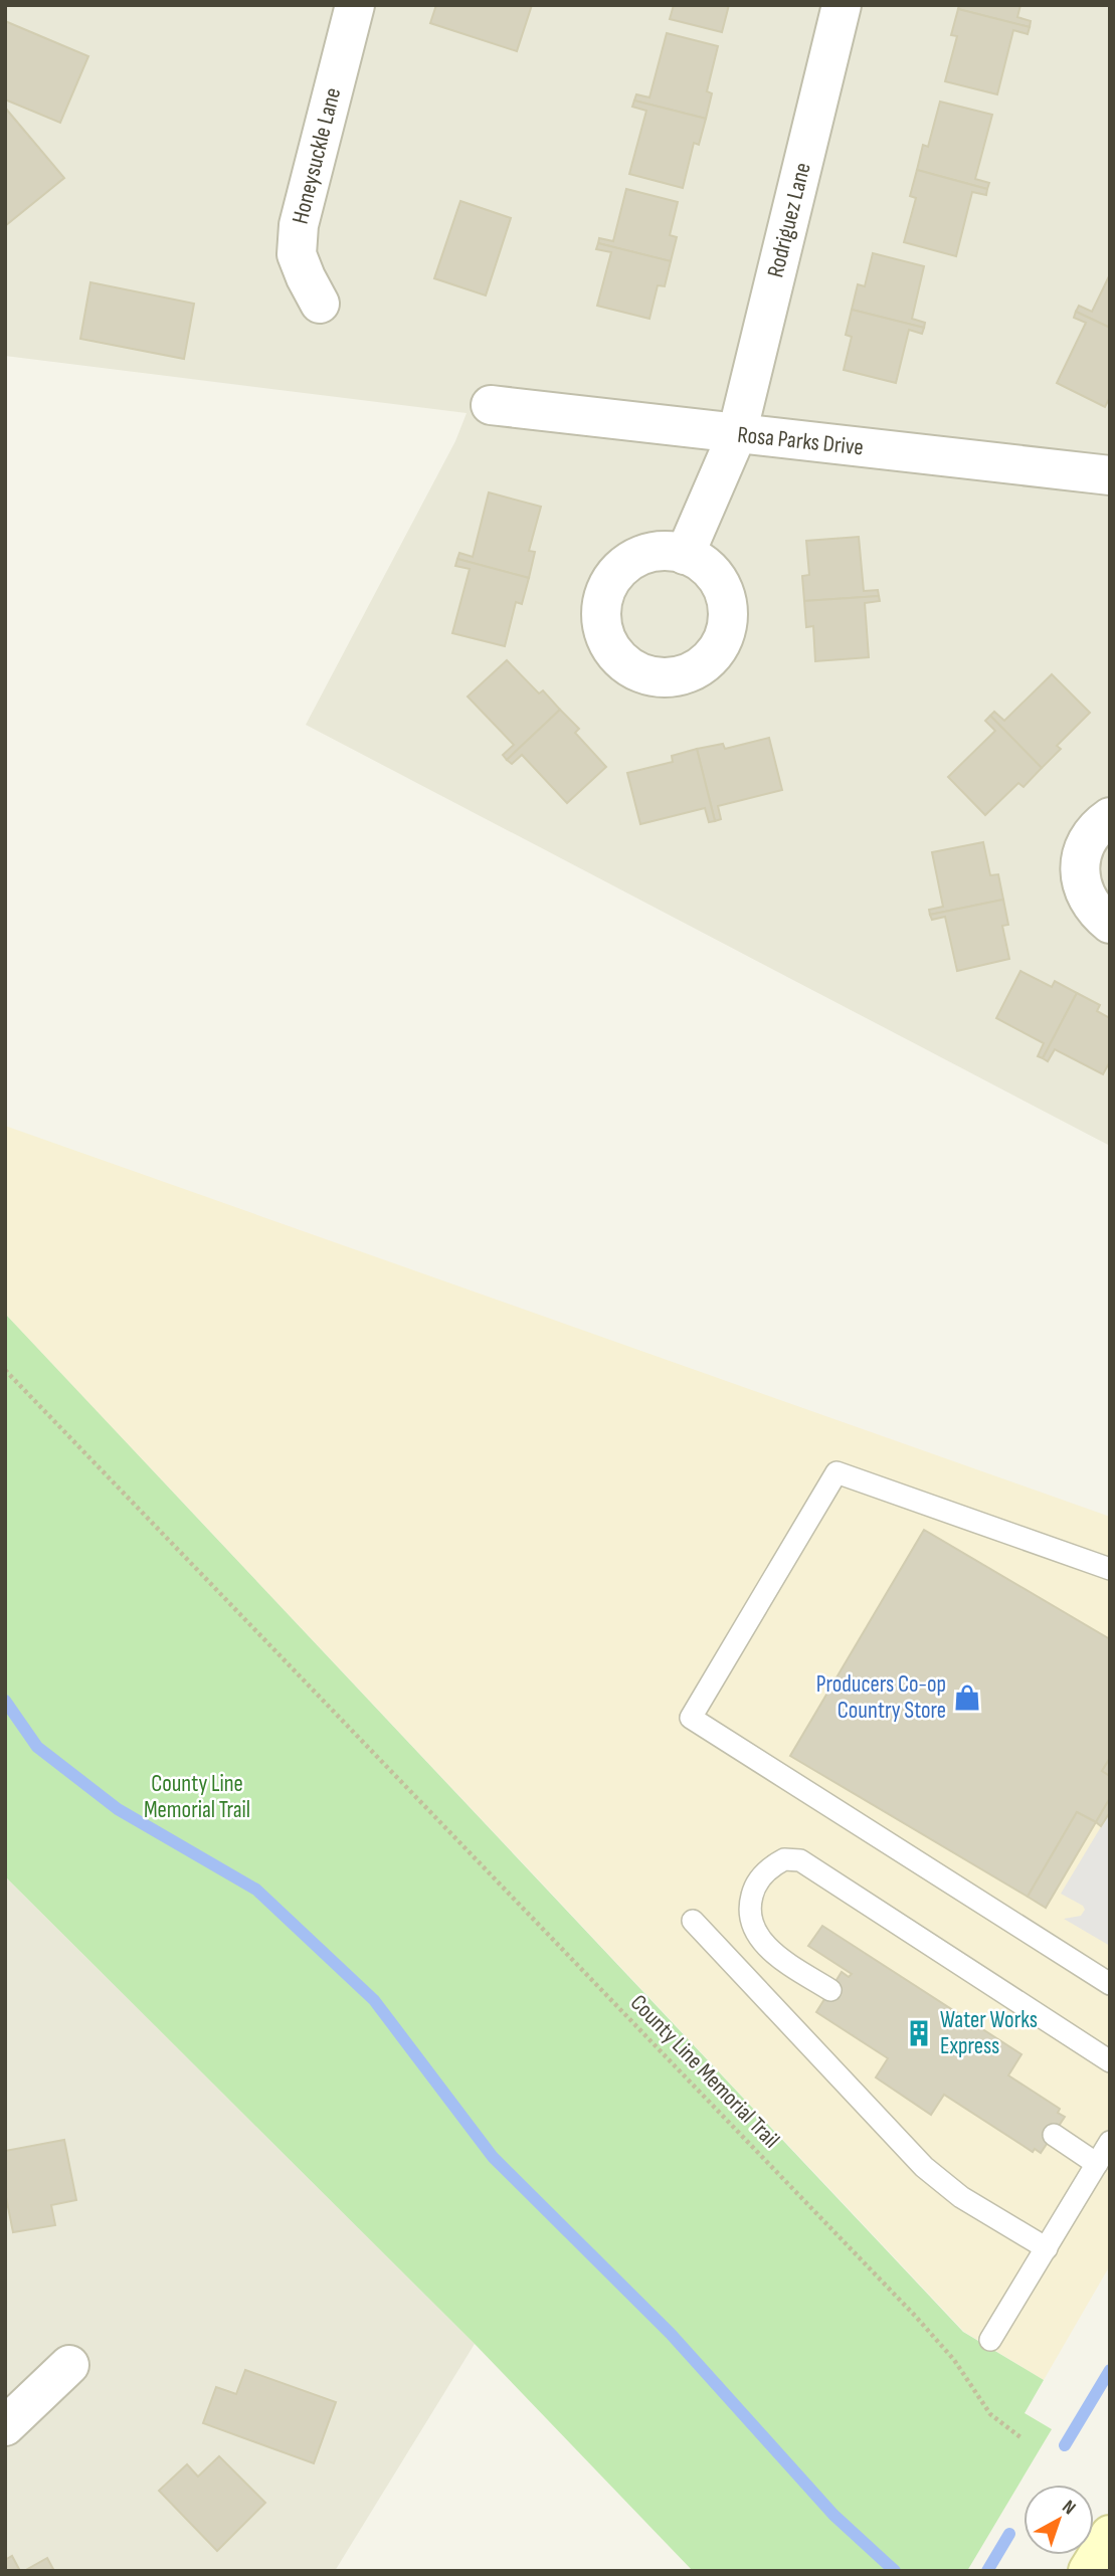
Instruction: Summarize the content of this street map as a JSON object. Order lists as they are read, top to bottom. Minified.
{"streets":{"street":["Honeysuckle Lane","Rodriguez Lane","Rosa Parks Drive"],"path":["County Line Memorial Trail"]},"crossings":[["Rodriguez Lane","Rosa Parks Drive"]],"parks":["County Line Memorial Trail"],"places":{"shop":["Producers Co-op Country Store"],"building":["Water Works Express"]},"north":"top right"}
